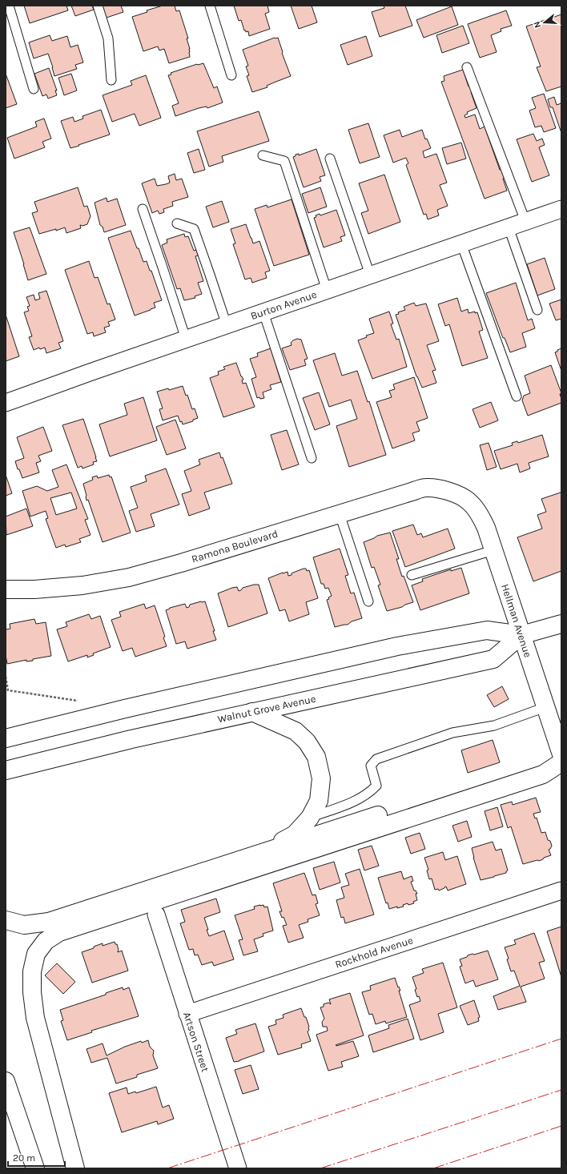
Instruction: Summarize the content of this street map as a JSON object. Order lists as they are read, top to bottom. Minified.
{"streets":{"main road":["Ramona Boulevard","Hellman Avenue","Walnut Grove Avenue"],"street":["Burton Avenue","Rockhold Avenue","Artson Street"]},"crossings":[["Ramona Boulevard","Hellman Avenue"],["Hellman Avenue","Walnut Grove Avenue"],["Rockhold Avenue","Artson Street"]],"scale_bar":"20 m","north":"left"}
